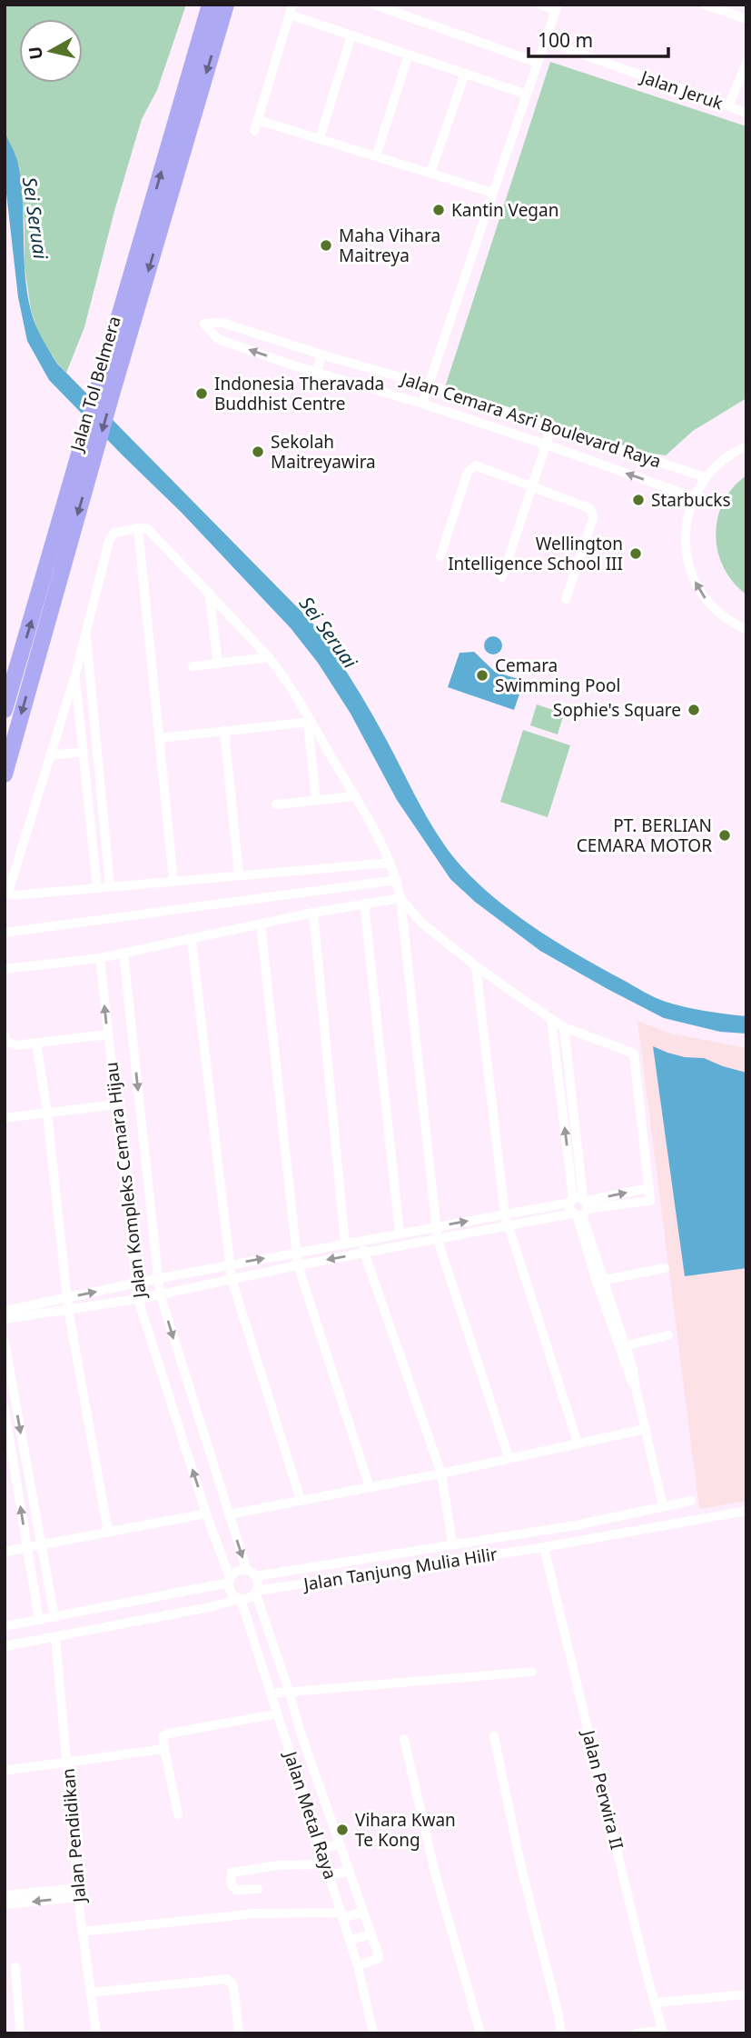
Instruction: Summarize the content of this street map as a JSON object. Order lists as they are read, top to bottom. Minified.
{"streets":{"highway":["Jalan Tol Belmera"],"street":["Jalan Jeruk","Jalan Cemara Asri Boulevard Raya","Jalan Kompleks Cemara Hijau","Jalan Tanjung Mulia Hilir","Jalan Perwira II","Jalan Metal Raya","Jalan Pendidikan"]},"crossings":[["Jalan Kompleks Cemara Hijau","Jalan Tanjung Mulia Hilir"],["Jalan Kompleks Cemara Hijau","Jalan Metal Raya"],["Jalan Tanjung Mulia Hilir","Jalan Perwira II"],["Jalan Tanjung Mulia Hilir","Jalan Metal Raya"]],"water":["Sei Seruai"],"places":["Kantin Vegan","Maha Vihara Maitreya","Indonesia Theravada Buddhist Centre","Sekolah Maitreyawira","Starbucks","Wellington Intelligence School III","Cemara Swimming Pool","Sophie's Square","PT. BERLIAN CEMARA MOTOR","Vihara Kwan Te Kong"],"scale_bar":"100 m","north":"left"}
